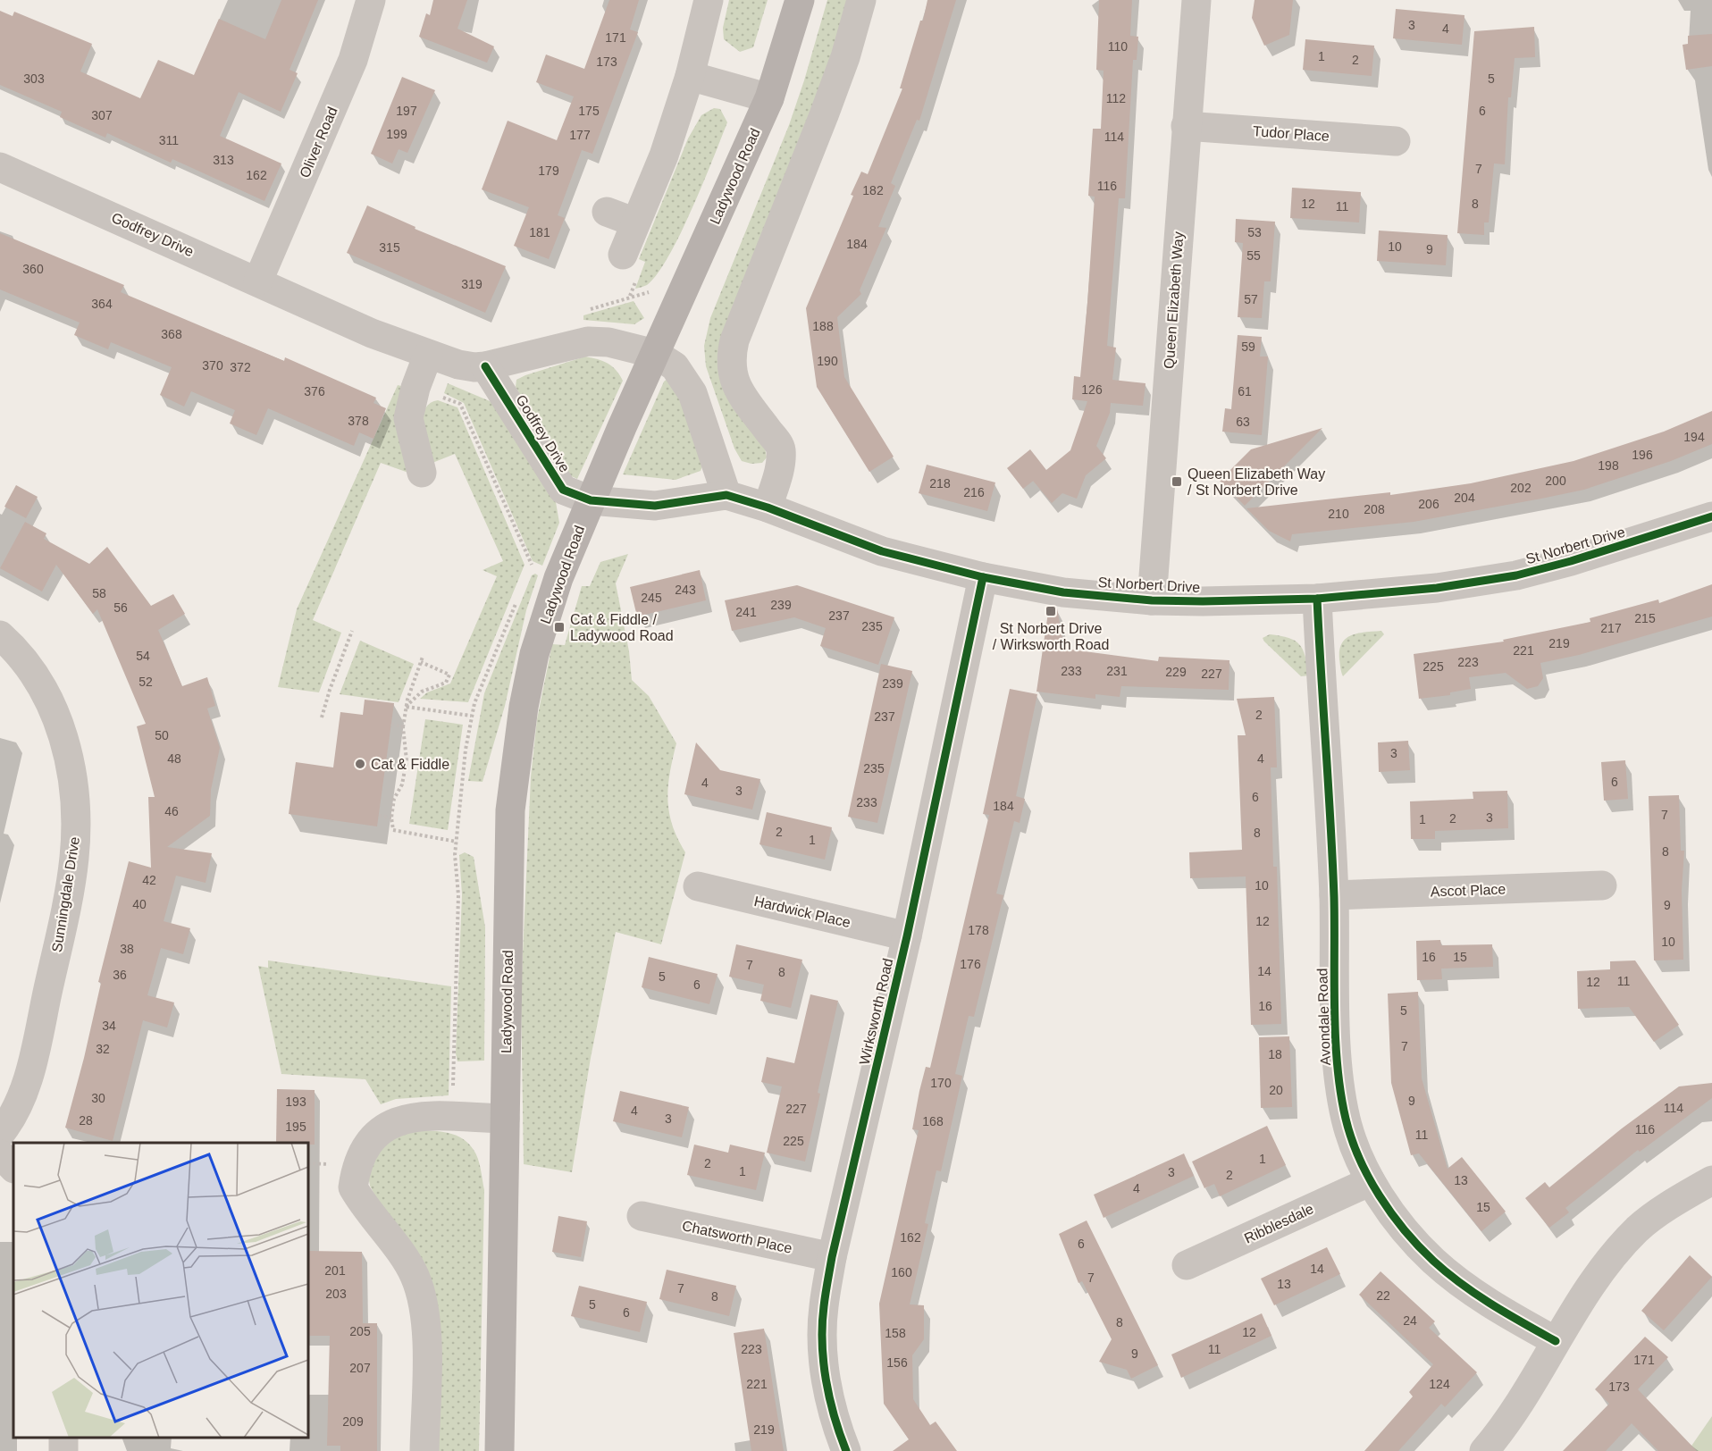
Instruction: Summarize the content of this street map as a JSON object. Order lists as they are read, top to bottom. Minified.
{"streets":{"main road":["Ladywood Road"],"street":["Tudor Place","Oliver Road","Godfrey Drive","Queen Elizabeth Way","St Norbert Drive","Ascot Place","Sunningdale Drive","Hardwick Place","Wirksworth Road","Avondale Road","Ribblesdale","Chatsworth Place"]},"crossings":[["Tudor Place","Queen Elizabeth Way"],["Oliver Road","Godfrey Drive"],["Ladywood Road","Godfrey Drive"],["Ladywood Road","St Norbert Drive"],["Godfrey Drive","St Norbert Drive"],["Queen Elizabeth Way","St Norbert Drive"],["St Norbert Drive","Wirksworth Road"],["St Norbert Drive","Avondale Road"],["Ascot Place","Avondale Road"],["Hardwick Place","Wirksworth Road"],["Wirksworth Road","Chatsworth Place"],["Avondale Road","Ribblesdale"]],"places":{"transit":["Queen Elizabeth Way / St Norbert Drive","St Norbert Drive / Wirksworth Road","Cat & Fiddle / Ladywood Road"],"other":["Cat & Fiddle"]},"house_numbers":["3","4","171","110","1","2","173","303","5","112","197","175","6","307","199","177","114","311","313","7","179","162","116","182","12","8","11","181","53","184","10","315","9","55","360","319","57","364","188","368","59","190","370","372","126","376","61","378","63","194","196","198","200","218","202","216","204","206","208","210","243","58","245","239","56","241","237","215","235","217","219","221","54","223","225","233","231","229","227","52","239","2","237","50","3","48","4","235","6","4","3","6","233","184","46","7","3","2","1","2","8","1","8","42","10","40","9","12","178","10","38","16","15","176","7","14","8","36","5","11","12","6","16","5","34","7","32","18","170","20","30","9","193","114","227","4","3","28","168","195","116","11","225","1","2","1","3","2","13","4","15","162","6","14","201","160","7","13","7","203","22","8","5","6","24","8","205","12","158","223","11","9","171","156","207","221","124","173","209","219"]}
